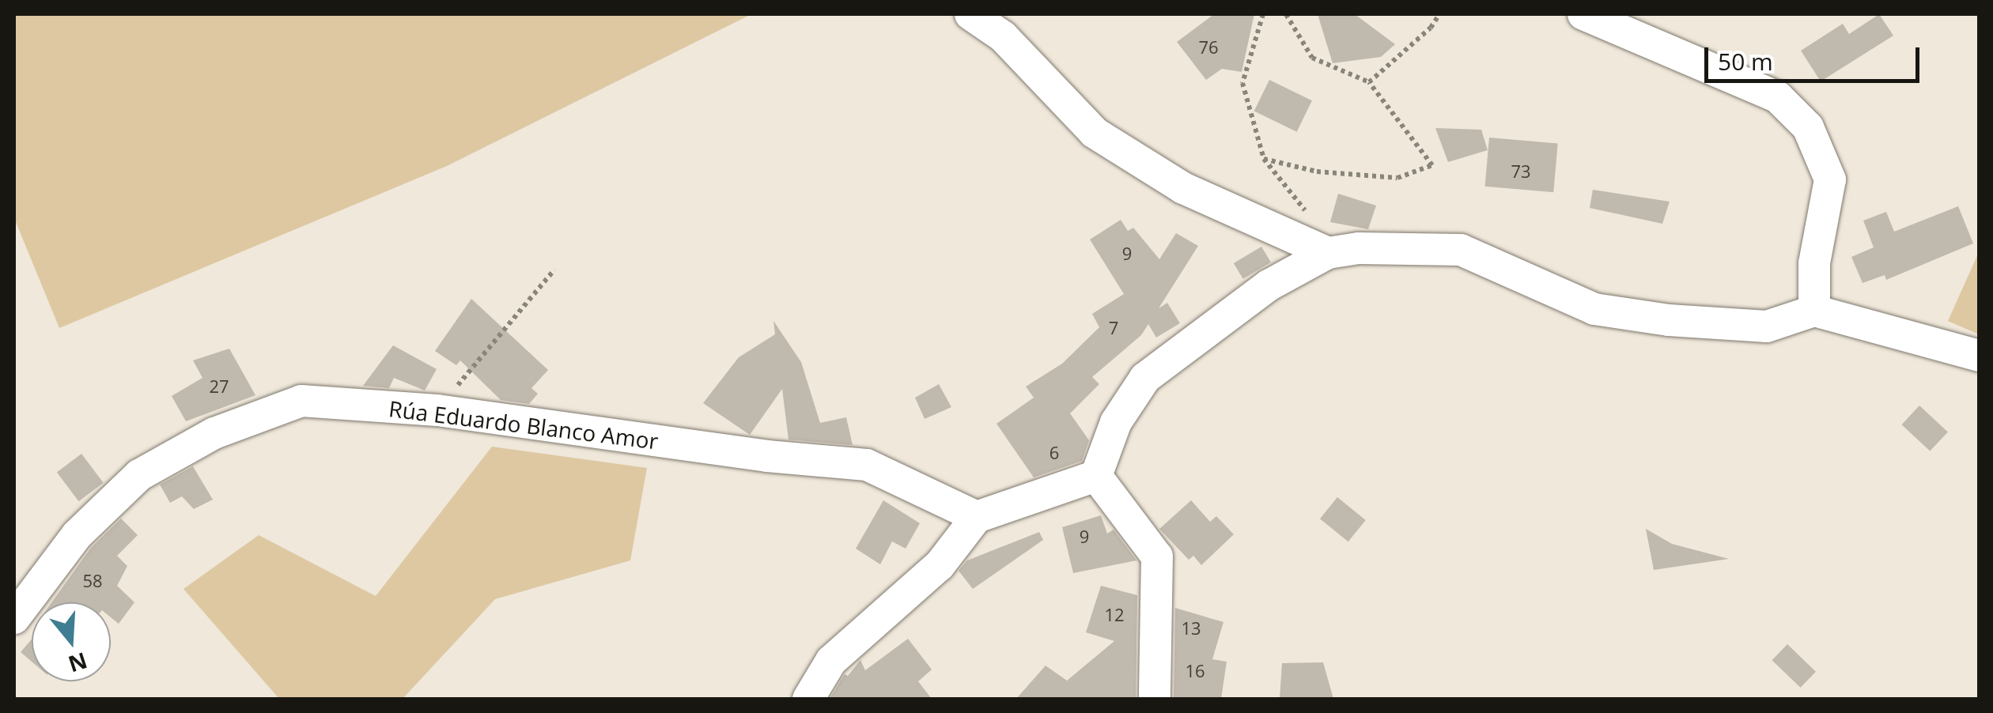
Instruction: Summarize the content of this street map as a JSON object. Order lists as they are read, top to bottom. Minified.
{"streets":{"street":["Rúa Eduardo Blanco Amor"]},"house_numbers":["76","73","9","7","27","6","9","58","12","13","16"],"scale_bar":"50 m","north":"bottom"}
